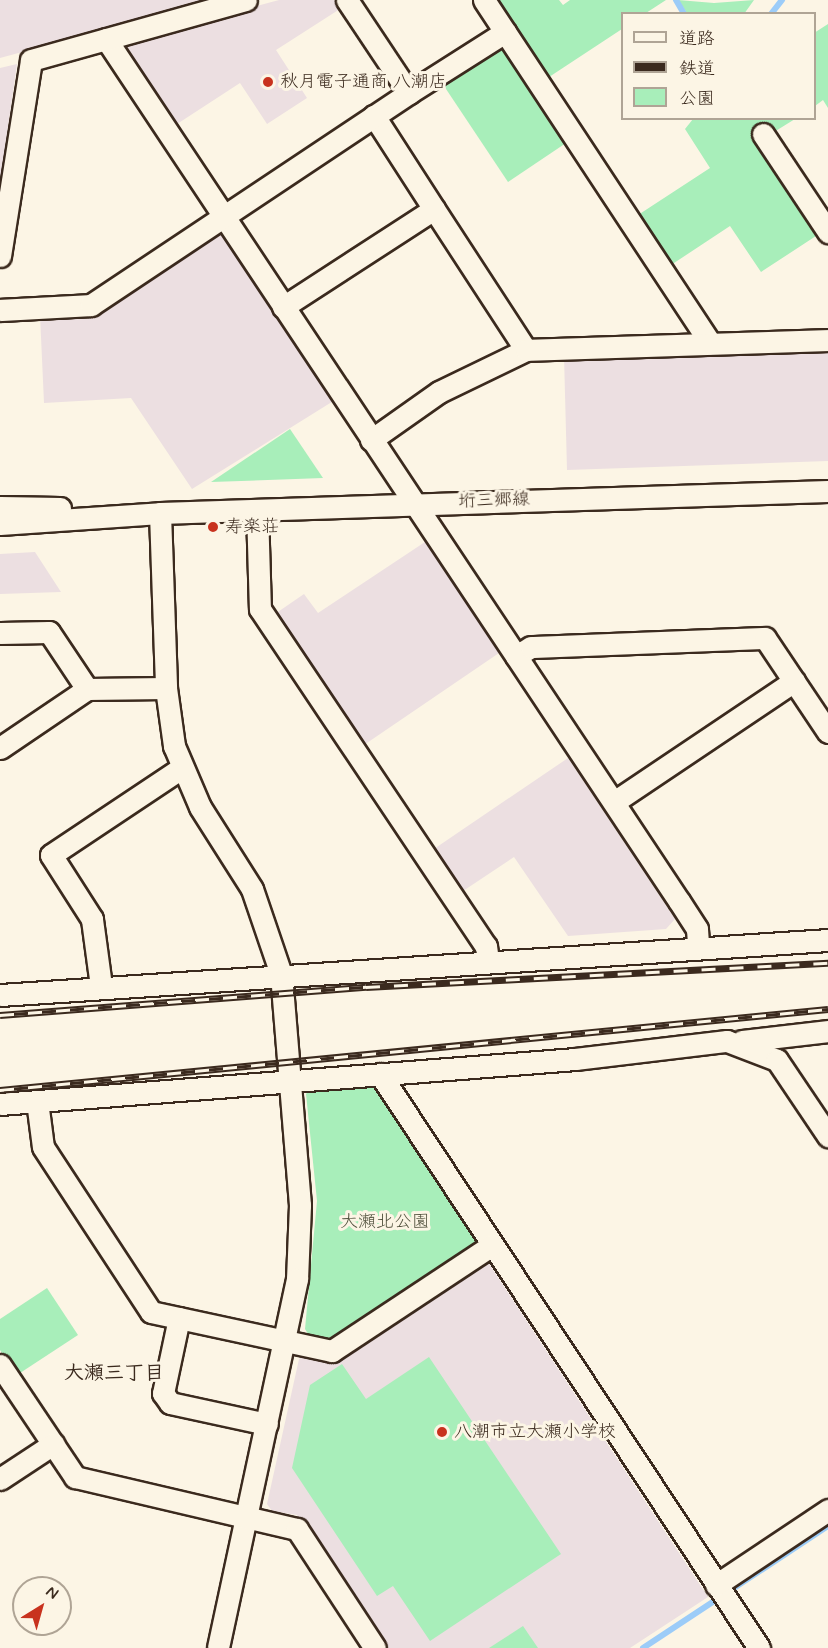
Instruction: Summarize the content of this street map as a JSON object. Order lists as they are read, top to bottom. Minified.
{"streets":{"street":["垳三郷線"]},"districts":["大瀬三丁目"],"parks":["大瀬北公園"],"places":["秋月電子通商 八潮店","寿楽荘","八潮市立大瀬小学校"],"legend":["道路","鉄道","公園"],"north":"top right"}
